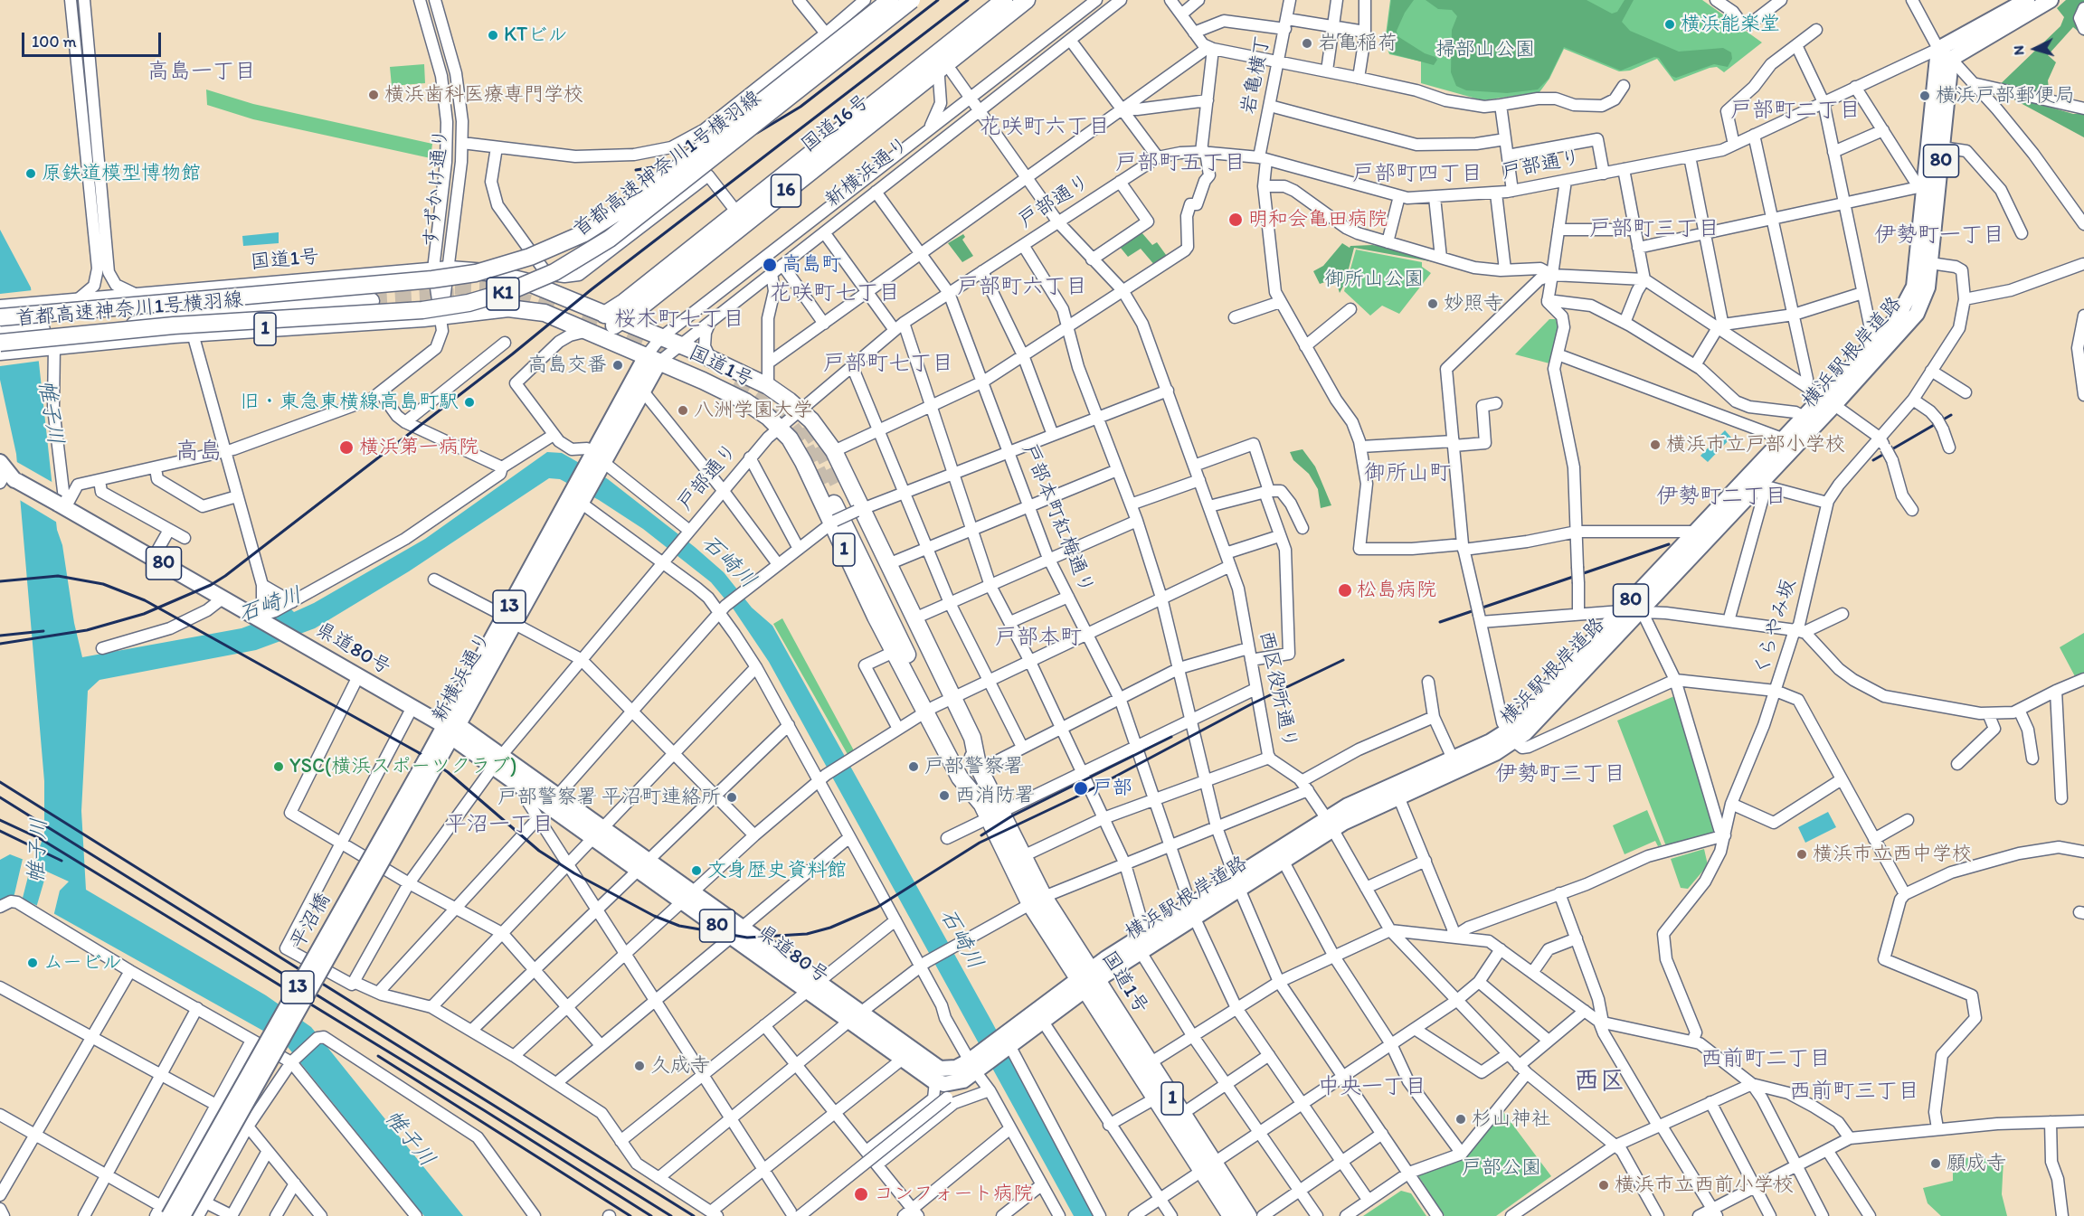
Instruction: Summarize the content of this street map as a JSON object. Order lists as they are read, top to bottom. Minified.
{"streets":{"highway":["国道16号","首都高速神奈川1号横羽線","16","国道1号","K1","1"],"main road":["80","新横浜通り","横浜駅根岸道路","13","県道80号","平沼橋"],"street":["岩亀横丁","戸部通り","すずかけ通り","戸部本町紅梅通り","くらやみ坂","西区役所通り"]},"crossings":[["岩亀横丁","戸部通り"],["国道16号","国道1号"],["国道16号","西区役所通り"],["戸部通り","国道1号"],["戸部通り","横浜駅根岸道路"],["戸部通り","戸部本町紅梅通り"],["戸部通り","県道80号"],["戸部通り","西区役所通り"],["新横浜通り","国道1号"],["新横浜通り","戸部本町紅梅通り"],["新横浜通り","13"],["新横浜通り","県道80号"],["新横浜通り","西区役所通り"],["新横浜通り","平沼橋"],["すずかけ通り","国道1号"],["国道1号","横浜駅根岸道路"],["国道1号","県道80号"],["横浜駅根岸道路","戸部本町紅梅通り"],["横浜駅根岸道路","くらやみ坂"],["横浜駅根岸道路","県道80号"],["横浜駅根岸道路","西区役所通り"]],"districts":["高島一丁目","戸部町二丁目","花咲町六丁目","戸部町五丁目","戸部町四丁目","戸部町三丁目","伊勢町一丁目","戸部町六丁目","花咲町七丁目","桜木町七丁目","戸部町七丁目","高島","御所山町","伊勢町二丁目","戸部本町","伊勢町三丁目","平沼一丁目","西前町二丁目","西区","中央一丁目","西前町三丁目"],"water":["帷子川","石崎川"],"parks":["掃部山公園","御所山公園","戸部公園"],"places":["横浜能楽堂","KTビル","岩亀稲荷","横浜歯科医療専門学校","横浜戸部郵便局","原鉄道模型博物館","明和会亀田病院","高島町","妙照寺","高島交番","旧・東急東横線高島町駅","八洲学園大学","横浜市立戸部小学校","横浜第一病院","松島病院","YSC(横浜スポーツクラブ)","戸部警察署","戸部","西消防署","戸部警察署 平沼町連絡所","横浜市立西中学校","文身歴史資料館","ムービル","久成寺","杉山神社","願成寺","横浜市立西前小学校","コンフォート病院"],"scale_bar":"100 m","north":"left"}
